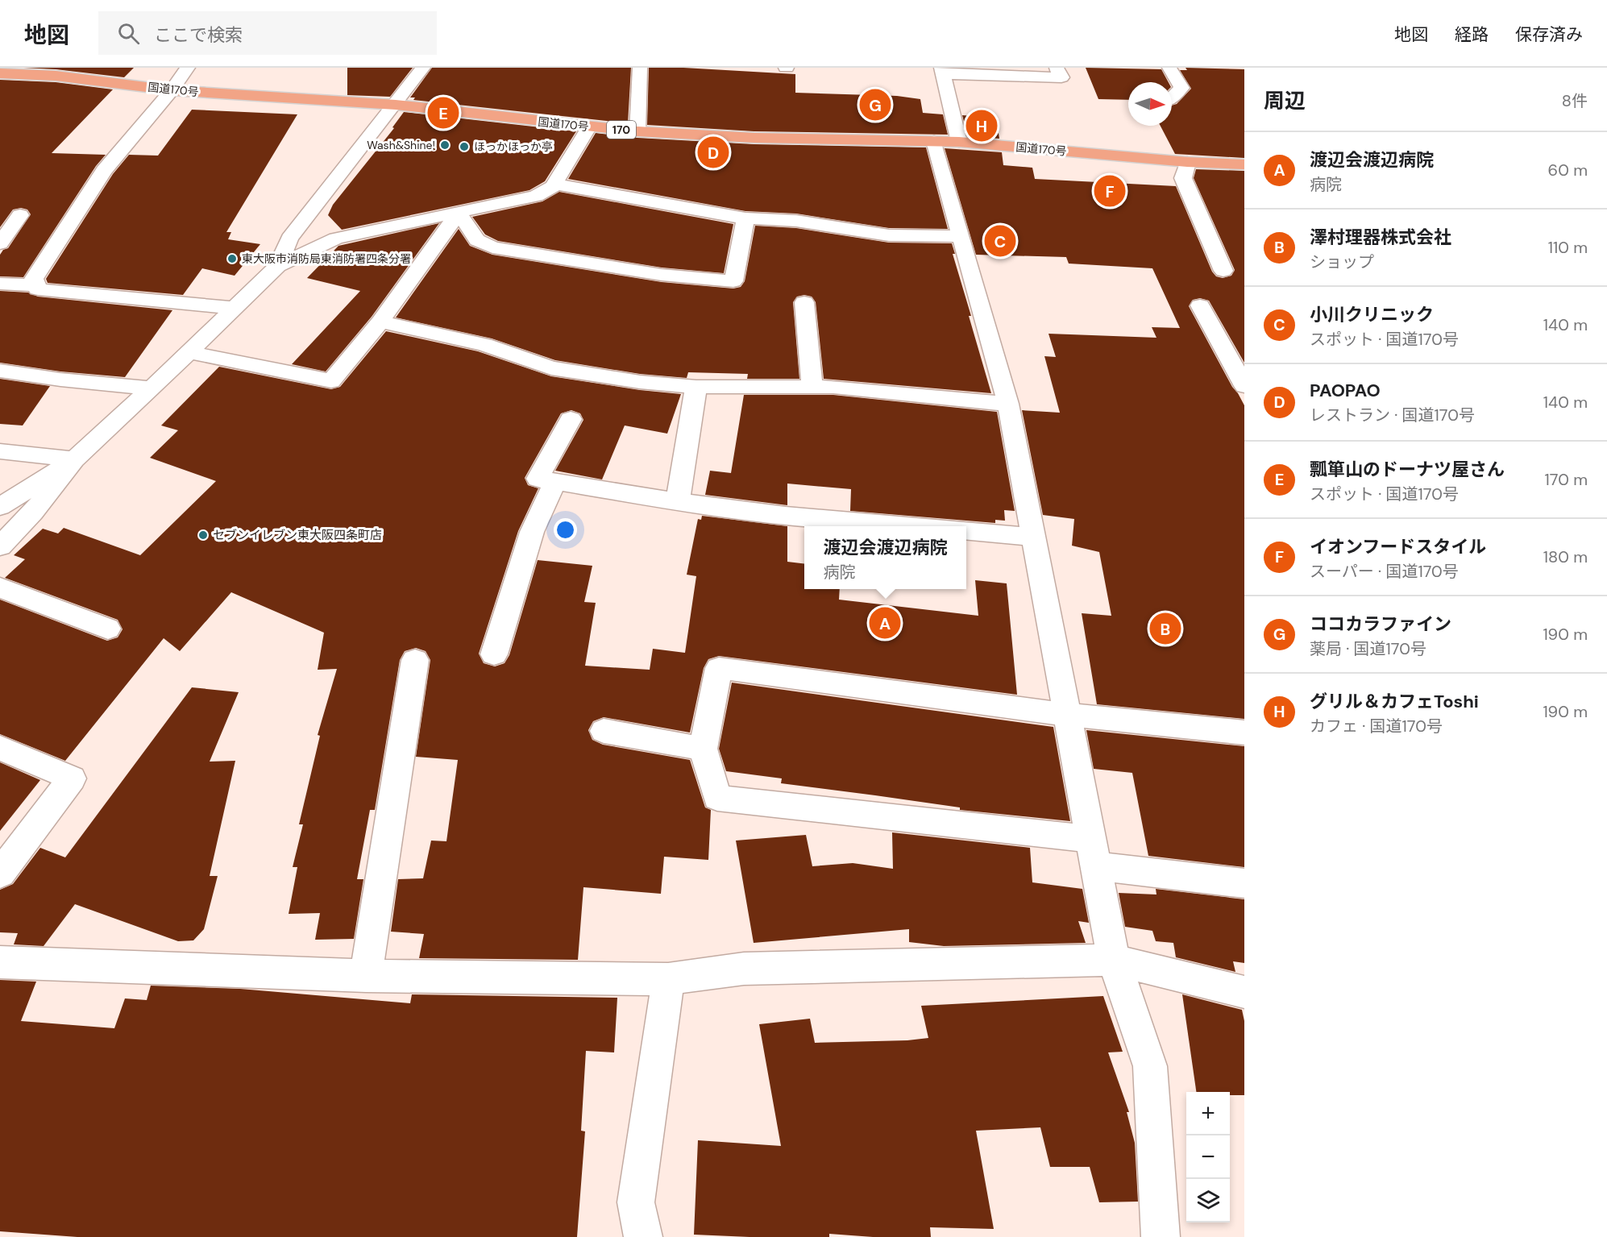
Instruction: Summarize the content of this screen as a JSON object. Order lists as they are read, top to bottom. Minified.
{"streets":{"highway":["国道170号","170"]},"places":["Wash&Shine!","ほっかほっか亭","東大阪市消防局東消防署四条分署","セブンイレブン東大阪四条町店"],"north":"right","page":{"header":"地図","search":"ここで検索","nav":["地図","経路","保存済み"],"heading":["周辺","8件"],"pins":["G","E","H","D","F","C","A","B"],"list":[{"mark":"A","name":"渡辺会渡辺病院","note":"病院","value":"60 m"},{"mark":"B","name":"澤村理器株式会社","note":"ショップ","value":"110 m"},{"mark":"C","name":"小川クリニック","note":"スポット · 国道170号","value":"140 m"},{"mark":"D","name":"PAOPAO","note":"レストラン · 国道170号","value":"140 m"},{"mark":"E","name":"瓢箪山のドーナツ屋さん","note":"スポット · 国道170号","value":"170 m"},{"mark":"F","name":"イオンフードスタイル","note":"スーパー · 国道170号","value":"180 m"},{"mark":"G","name":"ココカラファイン","note":"薬局 · 国道170号","value":"190 m"},{"mark":"H","name":"グリル＆カフェToshi","note":"カフェ · 国道170号","value":"190 m"}],"popup":["渡辺会渡辺病院","病院"],"map_buttons":["+","−"]}}
